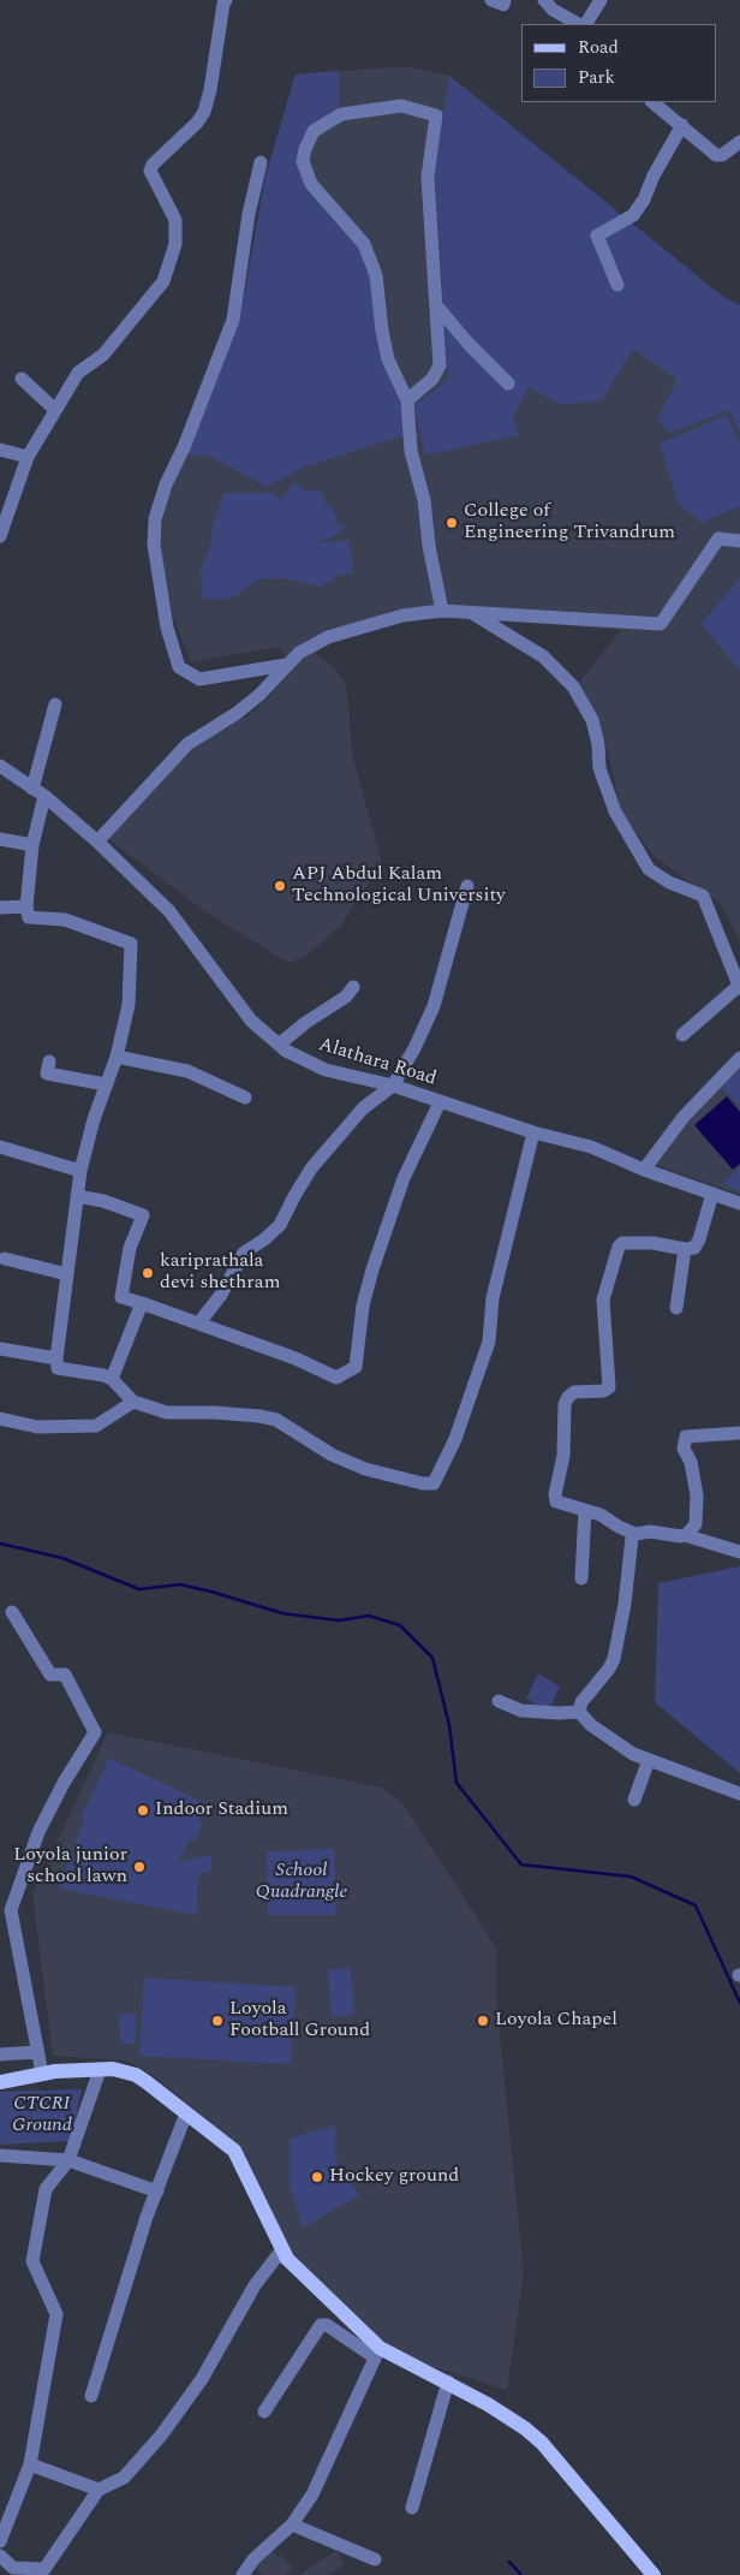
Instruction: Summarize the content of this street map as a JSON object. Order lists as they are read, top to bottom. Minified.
{"streets":{"street":["Alathara Road"]},"parks":["School Quadrangle","CTCRI Ground"],"places":["College of Engineering Trivandrum","APJ Abdul Kalam Technological University","kariprathala devi shethram","Indoor Stadium","Loyola junior school lawn","Loyola Football Ground","Loyola Chapel","Hockey ground"],"legend":["Road","Park"]}
